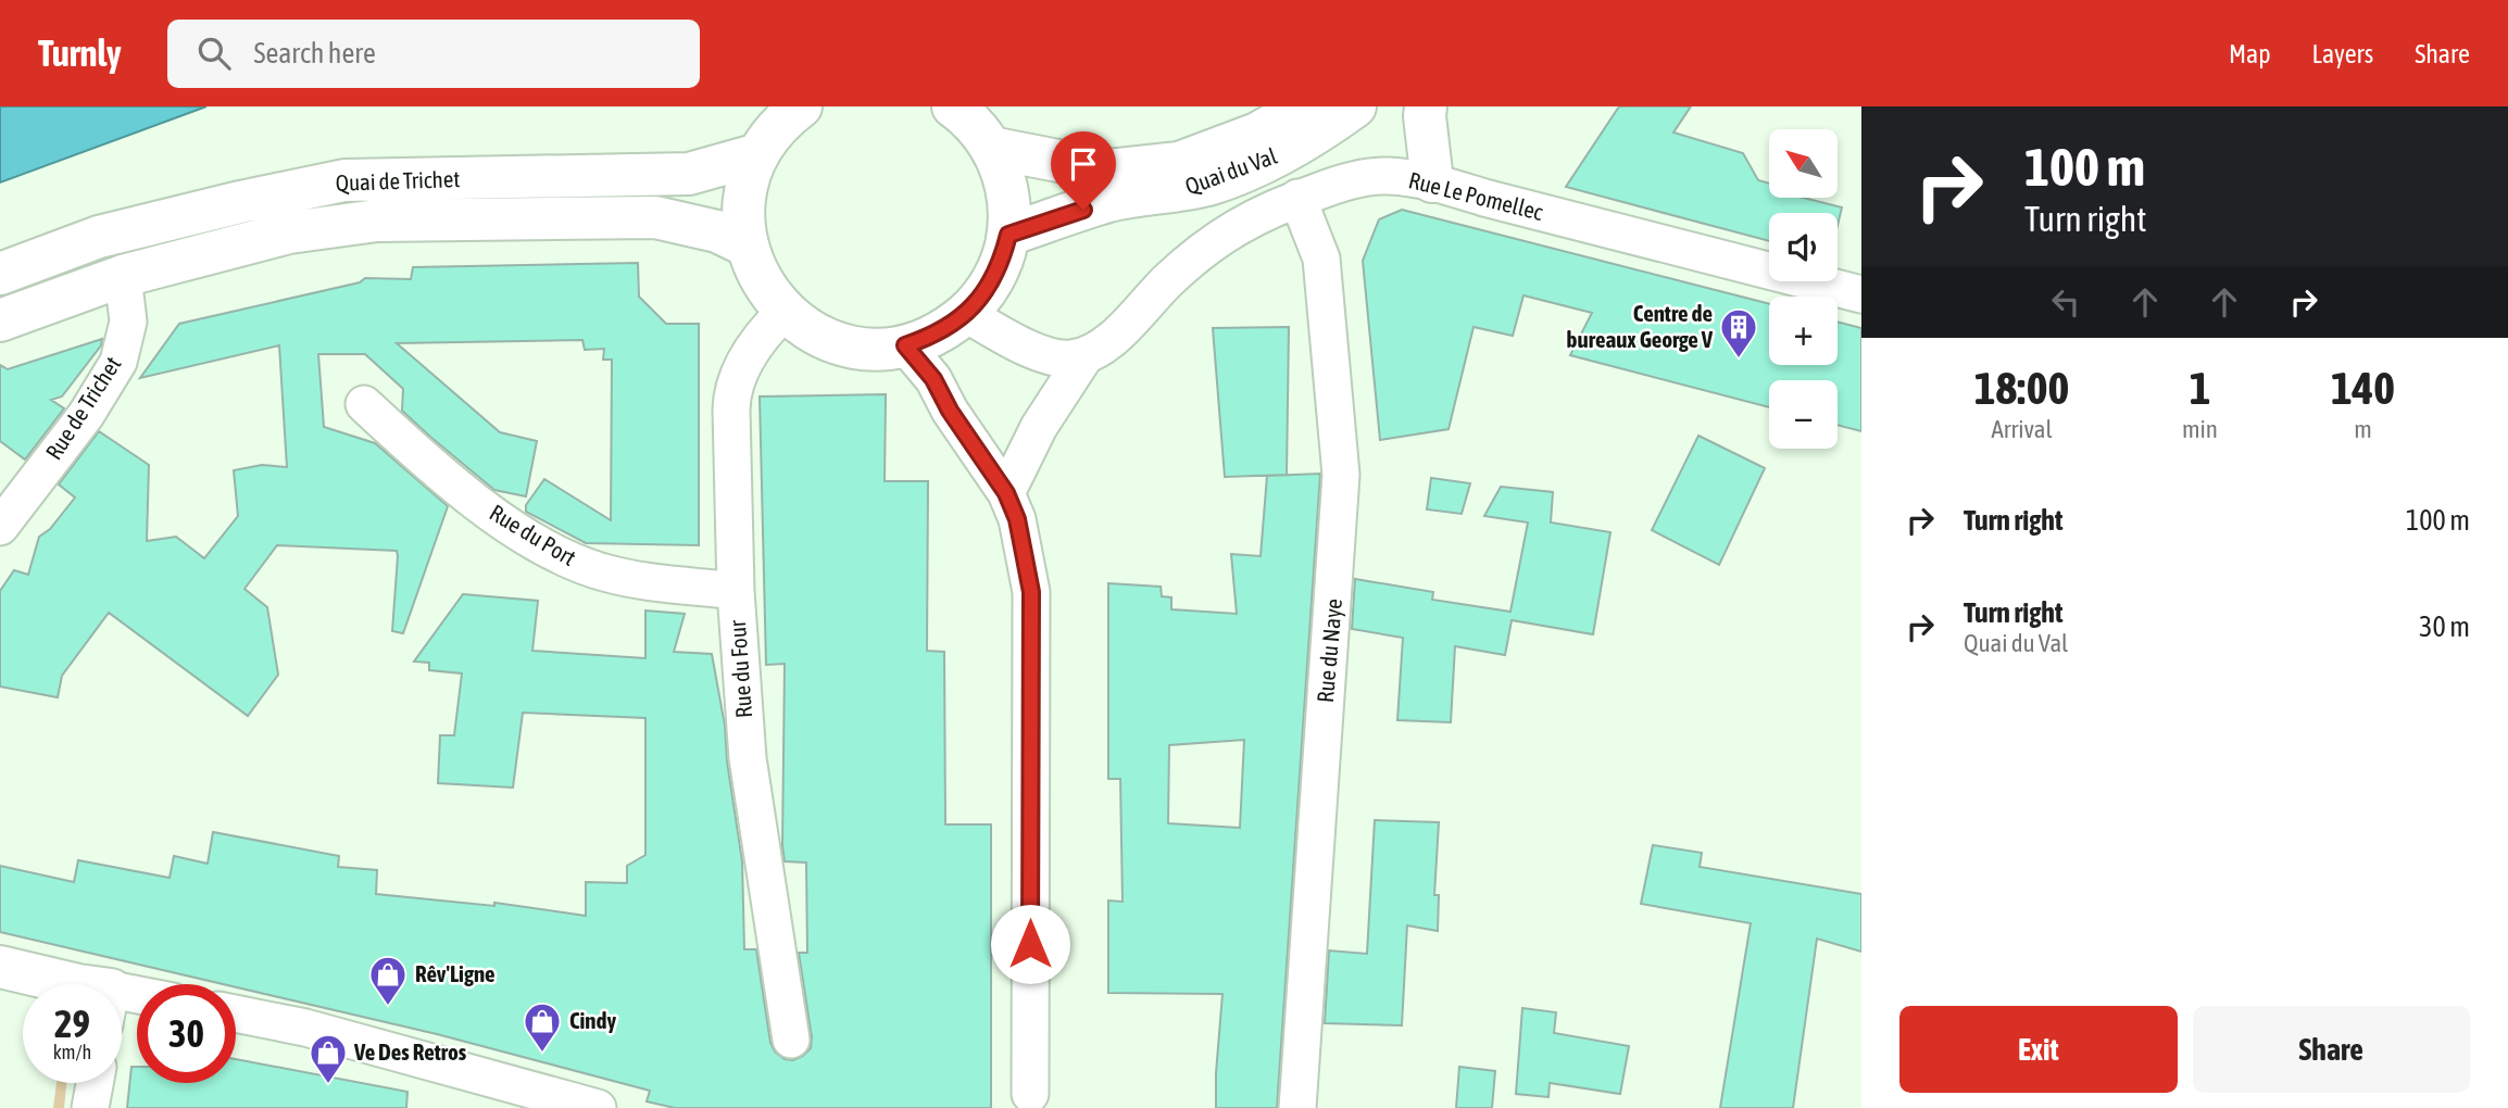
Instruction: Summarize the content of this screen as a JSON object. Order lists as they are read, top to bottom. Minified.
{"streets":{"main road":["Quai du Val","Quai de Trichet"],"street":["Rue Le Pomellec","Rue de Trichet","Rue du Port","Rue du Naye","Rue du Four"]},"crossings":[["Quai de Trichet","Rue de Trichet"],["Rue Le Pomellec","Rue du Naye"],["Rue du Port","Rue du Four"]],"places":{"building":["Centre de bureaux George V"],"shop":["Rêv'Ligne","Cindy","Ve Des Retros"]},"north":"top left","page":{"header":"Turnly","search":"Search here","nav":["Map","Layers","Share"],"turn":["100 m","Turn right"],"map_buttons":["+","−"],"eta":["18:00","Arrival","1","min","140","m"],"list":[{"name":"Turn right","value":"100 m"},{"name":"Turn right","note":"Quai du Val","value":"30 m"}],"speed":"29 km/h","limit":"30","buttons":["Exit","Share"]}}
